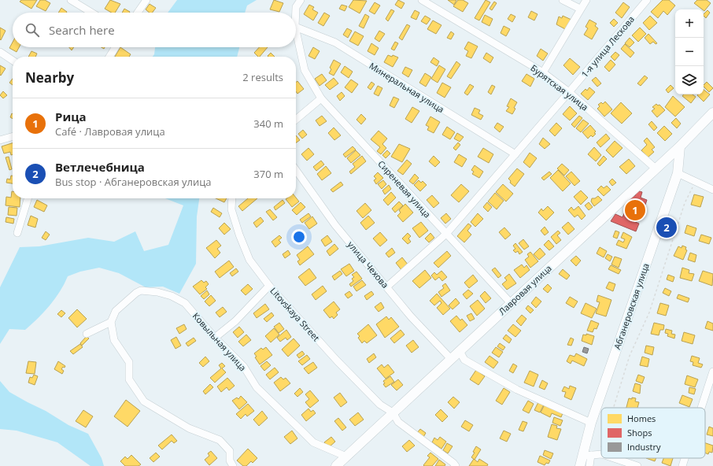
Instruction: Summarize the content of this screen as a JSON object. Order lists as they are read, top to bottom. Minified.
{"streets":{"street":["1-я улица Лескова","Минеральная улица","Бурятская улица","Сиреневая улица","улица Чехова","Лавровая улица","Абганеровская улица","Litovskaya Street","Ковыльная улица"]},"crossings":[["1-я улица Лескова","Минеральная улица"],["1-я улица Лескова","Бурятская улица"],["1-я улица Лескова","Сиреневая улица"],["1-я улица Лескова","улица Чехова"],["Бурятская улица","Лавровая улица"],["Сиреневая улица","Лавровая улица"],["улица Чехова","Лавровая улица"],["Лавровая улица","Абганеровская улица"],["Лавровая улица","Litovskaya Street"],["Лавровая улица","Ковыльная улица"]],"legend":["Homes","Shops","Industry"],"page":{"map_buttons":["+","−"],"search":"Search here","heading":["Nearby","2 results"],"list":[{"mark":"1","name":"Рица","note":"Café · Лавровая улица","value":"340 m"},{"mark":"2","name":"Ветлечебница","note":"Bus stop · Абганеровская улица","value":"370 m"}],"pins":["1","2"]}}
